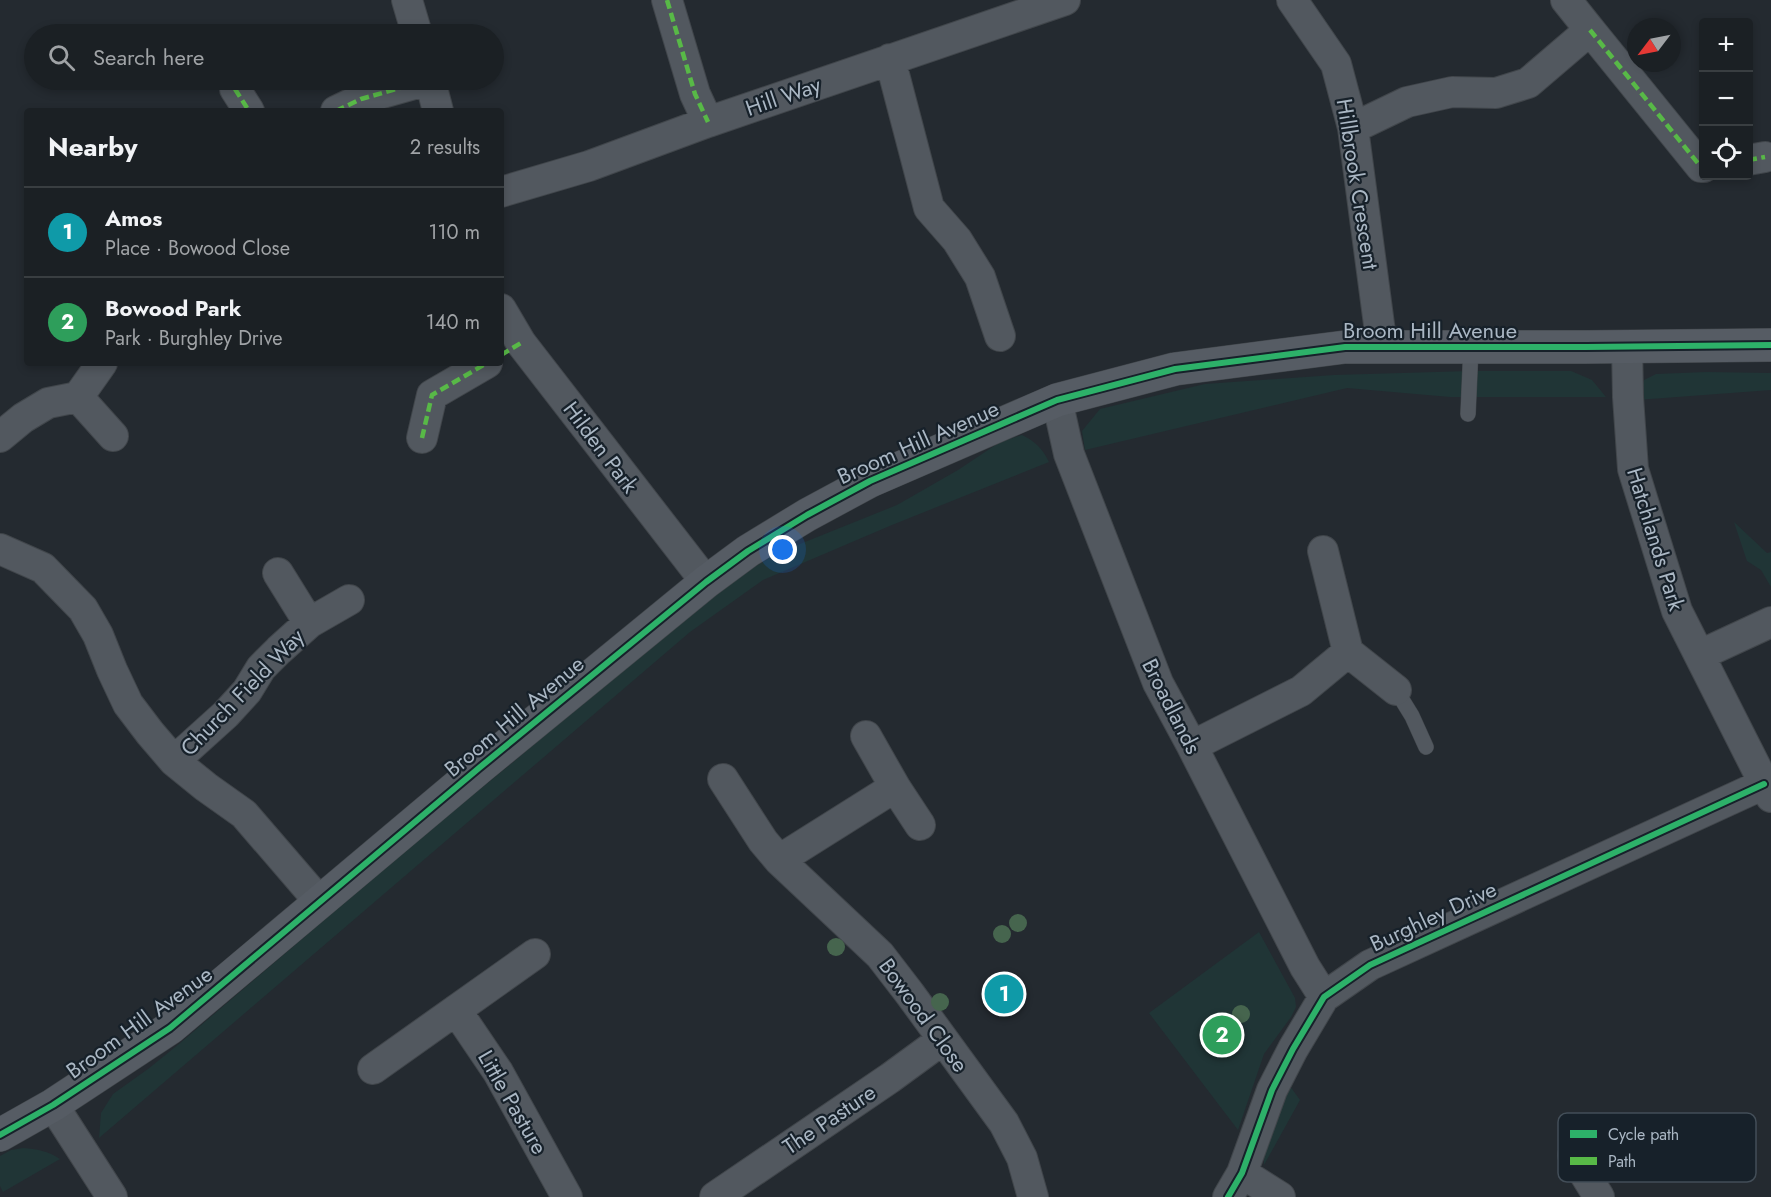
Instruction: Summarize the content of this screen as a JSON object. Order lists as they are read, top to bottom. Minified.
{"streets":{"street":["Hill Way","Hillbrook Crescent","Broom Hill Avenue","Hilden Park","Hatchlands Park","Church Field Way","Broadlands","Burghley Drive","Bowood Close","Little Pasture","The Pasture"]},"crossings":[["Hillbrook Crescent","Broom Hill Avenue"],["Broom Hill Avenue","Hilden Park"],["Broom Hill Avenue","Hatchlands Park"],["Broom Hill Avenue","Church Field Way"],["Broom Hill Avenue","Broadlands"],["Hatchlands Park","Burghley Drive"],["Broadlands","Burghley Drive"],["Bowood Close","The Pasture"]],"legend":["Cycle path","Path"],"north":"bottom left","page":{"map_buttons":["+","−"],"search":"Search here","heading":["Nearby","2 results"],"list":[{"mark":"1","name":"Amos","note":"Place · Bowood Close","value":"110 m"},{"mark":"2","name":"Bowood Park","note":"Park · Burghley Drive","value":"140 m"}],"pins":["1","2"]}}
